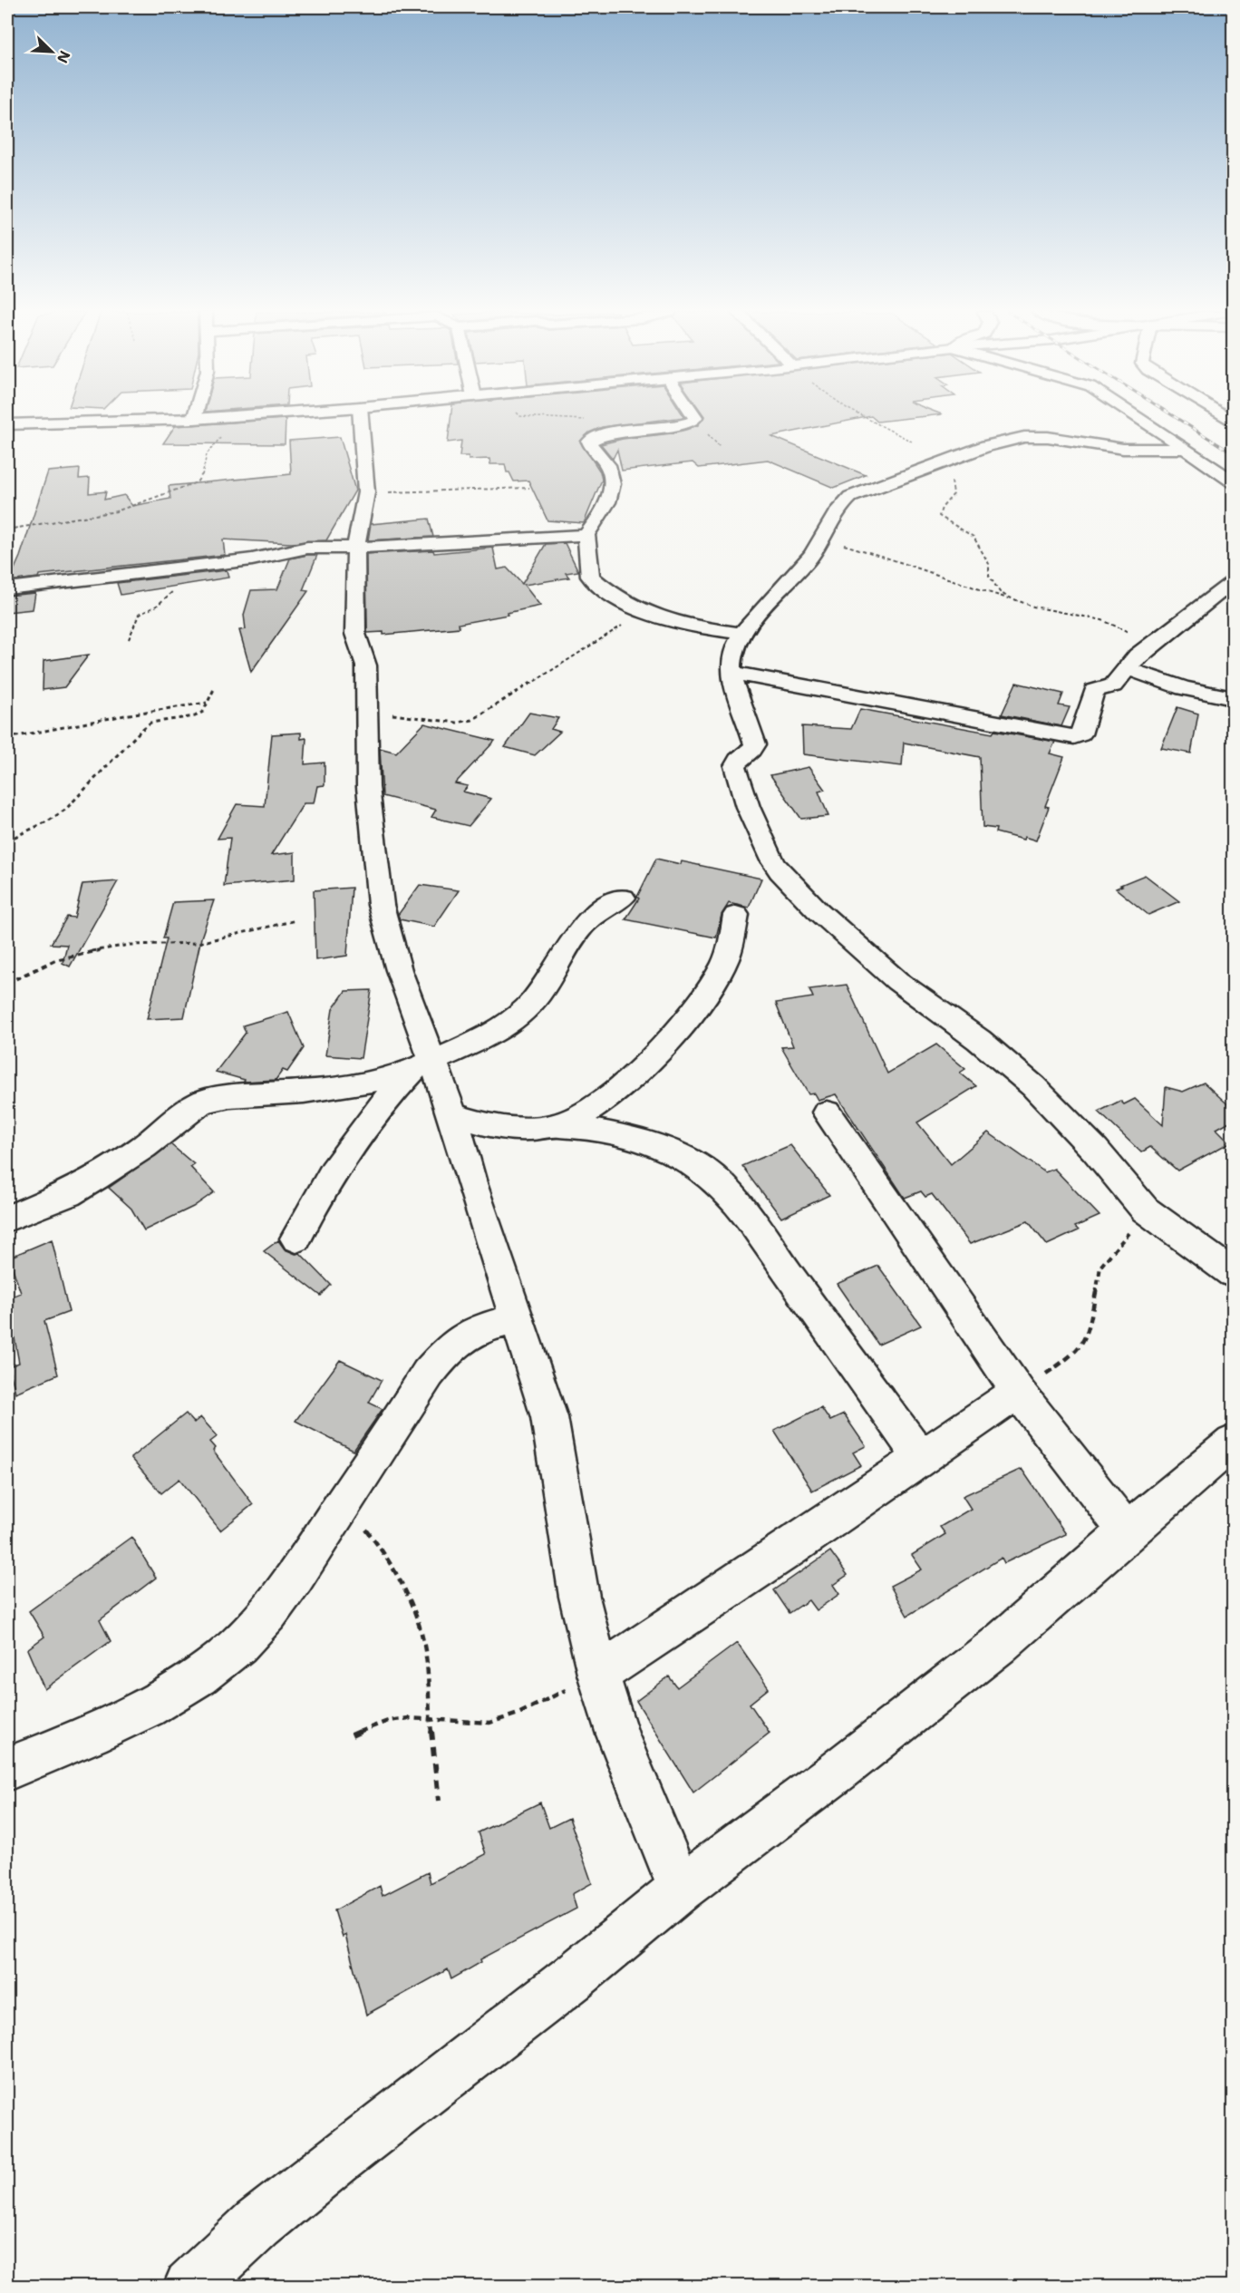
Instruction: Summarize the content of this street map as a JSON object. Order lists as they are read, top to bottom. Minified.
{"north":"bottom right"}
